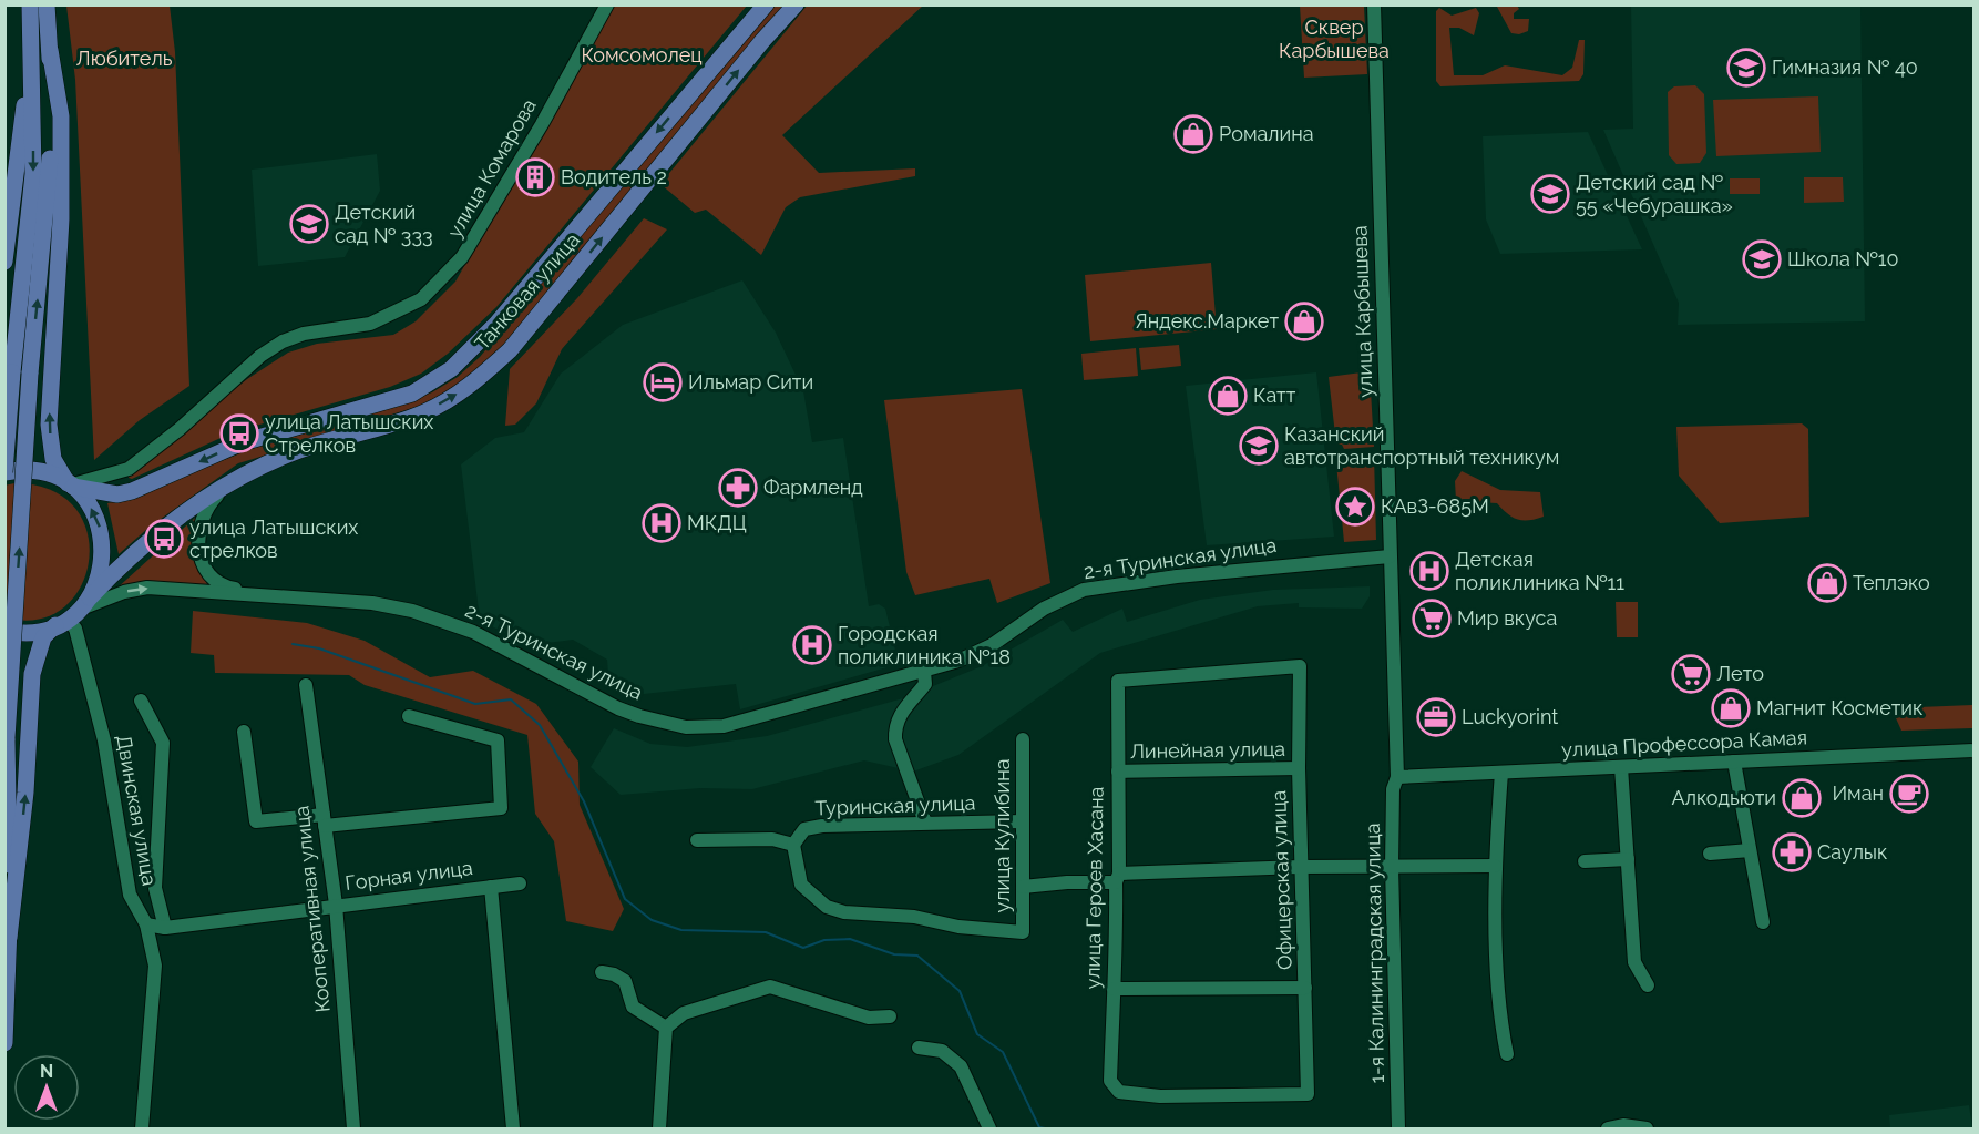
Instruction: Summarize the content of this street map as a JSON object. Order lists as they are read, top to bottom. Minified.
{"streets":{"main road":["Танковая улица"],"street":["улица Комарова","улица Карбышева","2-я Туринская улица","улица Профессора Камая","Линейная улица","Туринская улица","Двинская улица","улица Кулибина","Горная улица","Офицерская улица","улица Героев Хасана","Кооперативная улица","1-я Калининградская улица"]},"crossings":[["улица Комарова","Танковая улица"],["Танковая улица","2-я Туринская улица"],["Танковая улица","Двинская улица"],["улица Карбышева","2-я Туринская улица"],["улица Карбышева","улица Профессора Камая"],["улица Карбышева","1-я Калининградская улица"],["2-я Туринская улица","Двинская улица"],["улица Профессора Камая","1-я Калининградская улица"],["Линейная улица","Офицерская улица"],["Линейная улица","улица Героев Хасана"],["Туринская улица","улица Кулибина"],["Двинская улица","Горная улица"],["Горная улица","Кооперативная улица"],["Офицерская улица","улица Героев Хасана"]],"parks":["Сквер Карбышева","Комсомолец","Любитель"],"places":{"school or university":["Гимназия № 40","Детский сад № 55 «Чебурашка»","Детский сад № 333","Школа №10","Казанский автотранспортный техникум"],"shop":["Ромалина","Яндекс.Маркет","Катт","Теплэко","Магнит Косметик","Алкодьюти"],"building":["Водитель 2"],"hotel":["Ильмар Сити"],"bus stop":["улица Латышских Стрелков","улица Латышских стрелков"],"pharmacy":["Фармленд","Саулык"],"place":["КАвЗ-685М"],"hospital":["МКДЦ","Детская поликлиника №11","Городская поликлиника №18"],"supermarket":["Мир вкуса","Лето"],"office":["Luckyorint"],"cafe":["Иман"]},"north":"top"}
